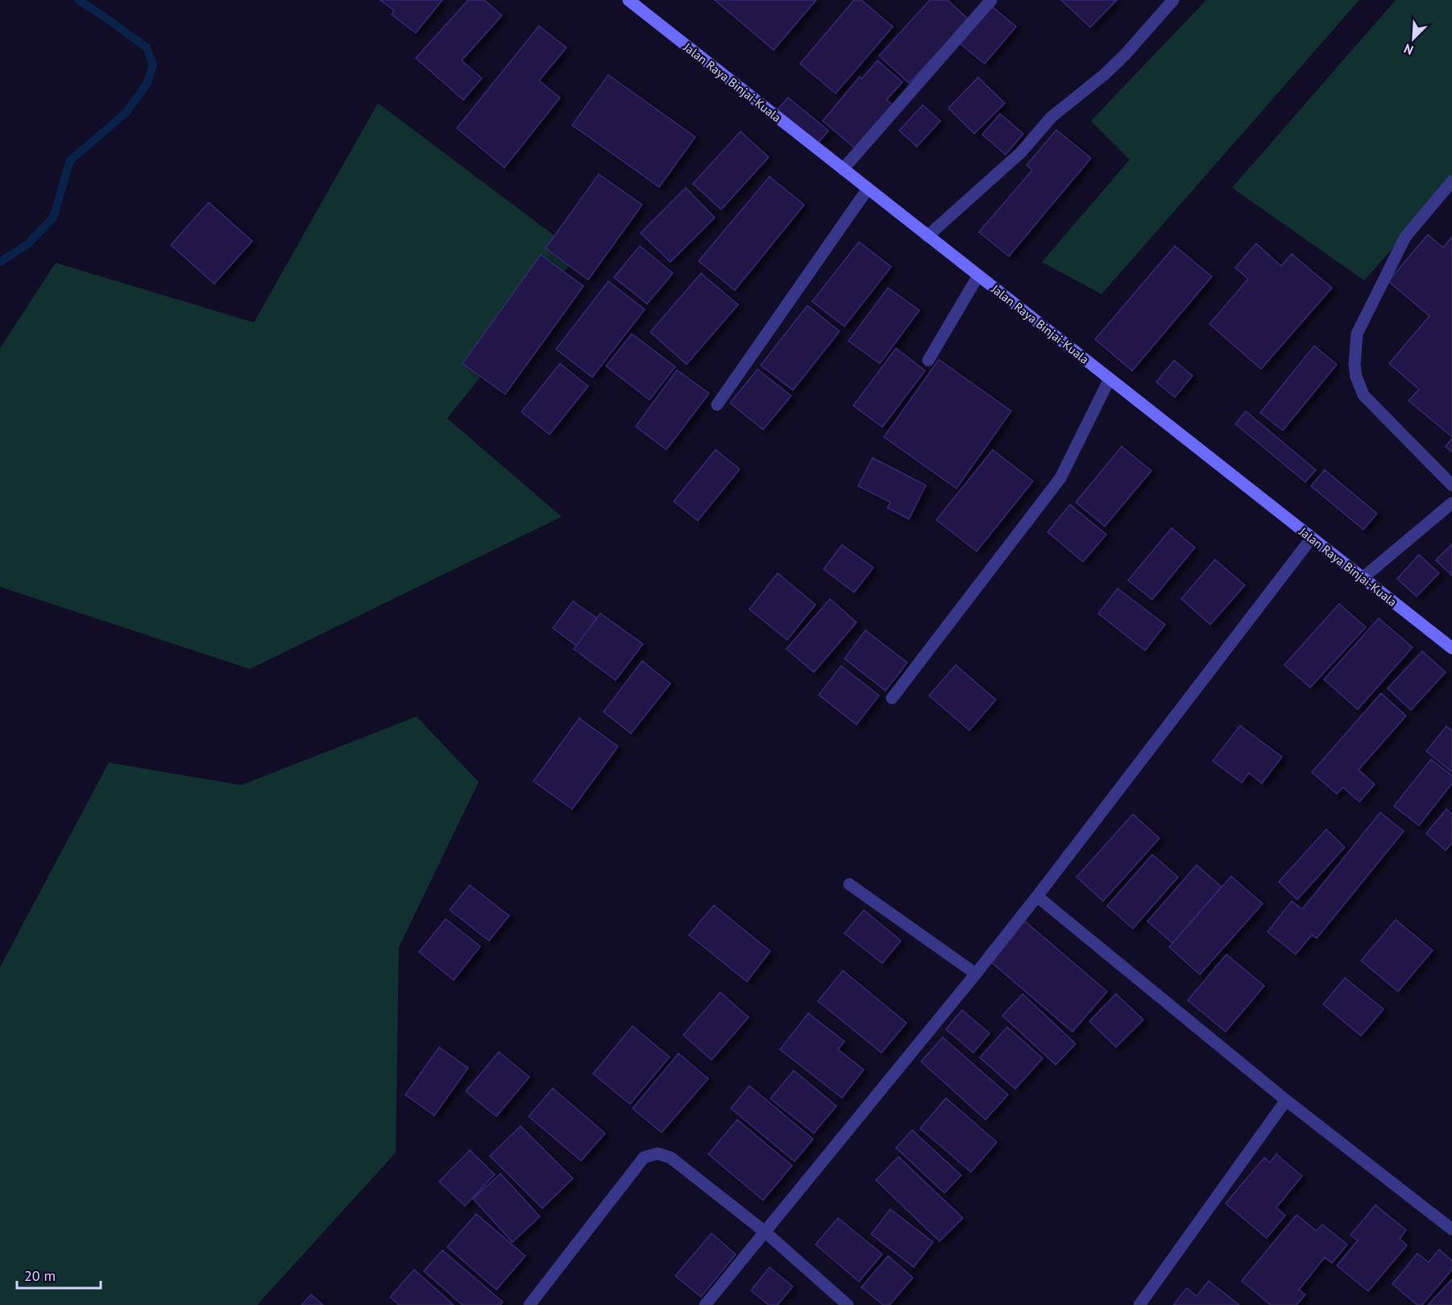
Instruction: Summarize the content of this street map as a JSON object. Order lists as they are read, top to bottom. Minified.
{"streets":{"main road":["Jalan Raya Binjai-Kuala"]},"scale_bar":"20 m","north":"bottom left"}
